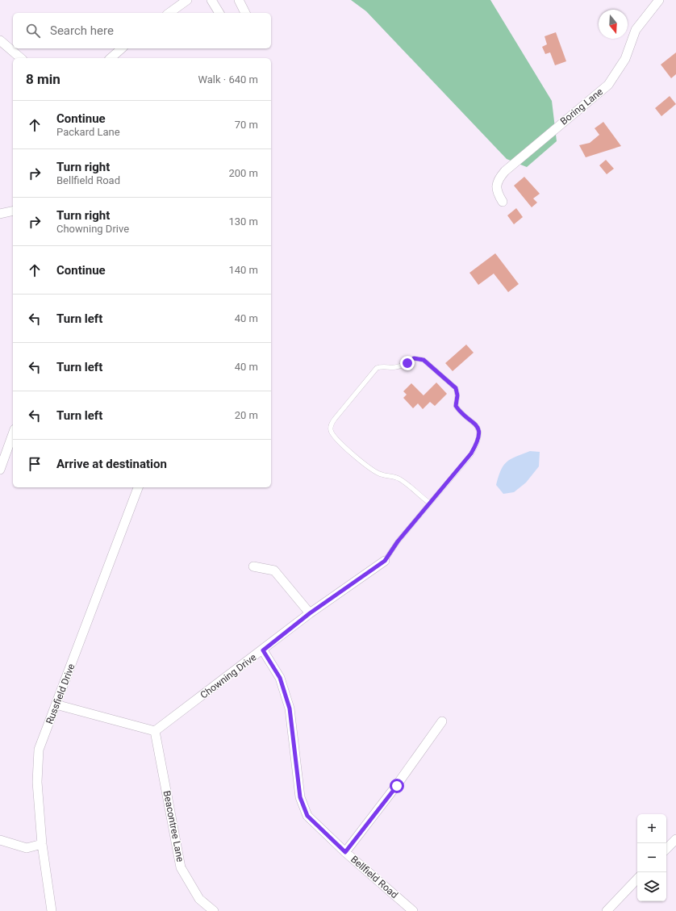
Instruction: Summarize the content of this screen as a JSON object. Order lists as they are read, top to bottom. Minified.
{"streets":{"street":["Boring Lane","Chowning Drive","Russfield Drive","Beacontree Lane","Bellfield Road"]},"crossings":[["Chowning Drive","Beacontree Lane"],["Chowning Drive","Bellfield Road"]],"north":"bottom","page":{"search":"Search here","heading":["8 min","Walk · 640 m"],"list":[["Continue","Packard Lane","70 m"],["Turn right","Bellfield Road","200 m"],["Turn right","Chowning Drive","130 m"],["Continue","140 m"],["Turn left","40 m"],["Turn left","40 m"],["Turn left","20 m"],"Arrive at destination"],"map_buttons":["+","−"]}}
